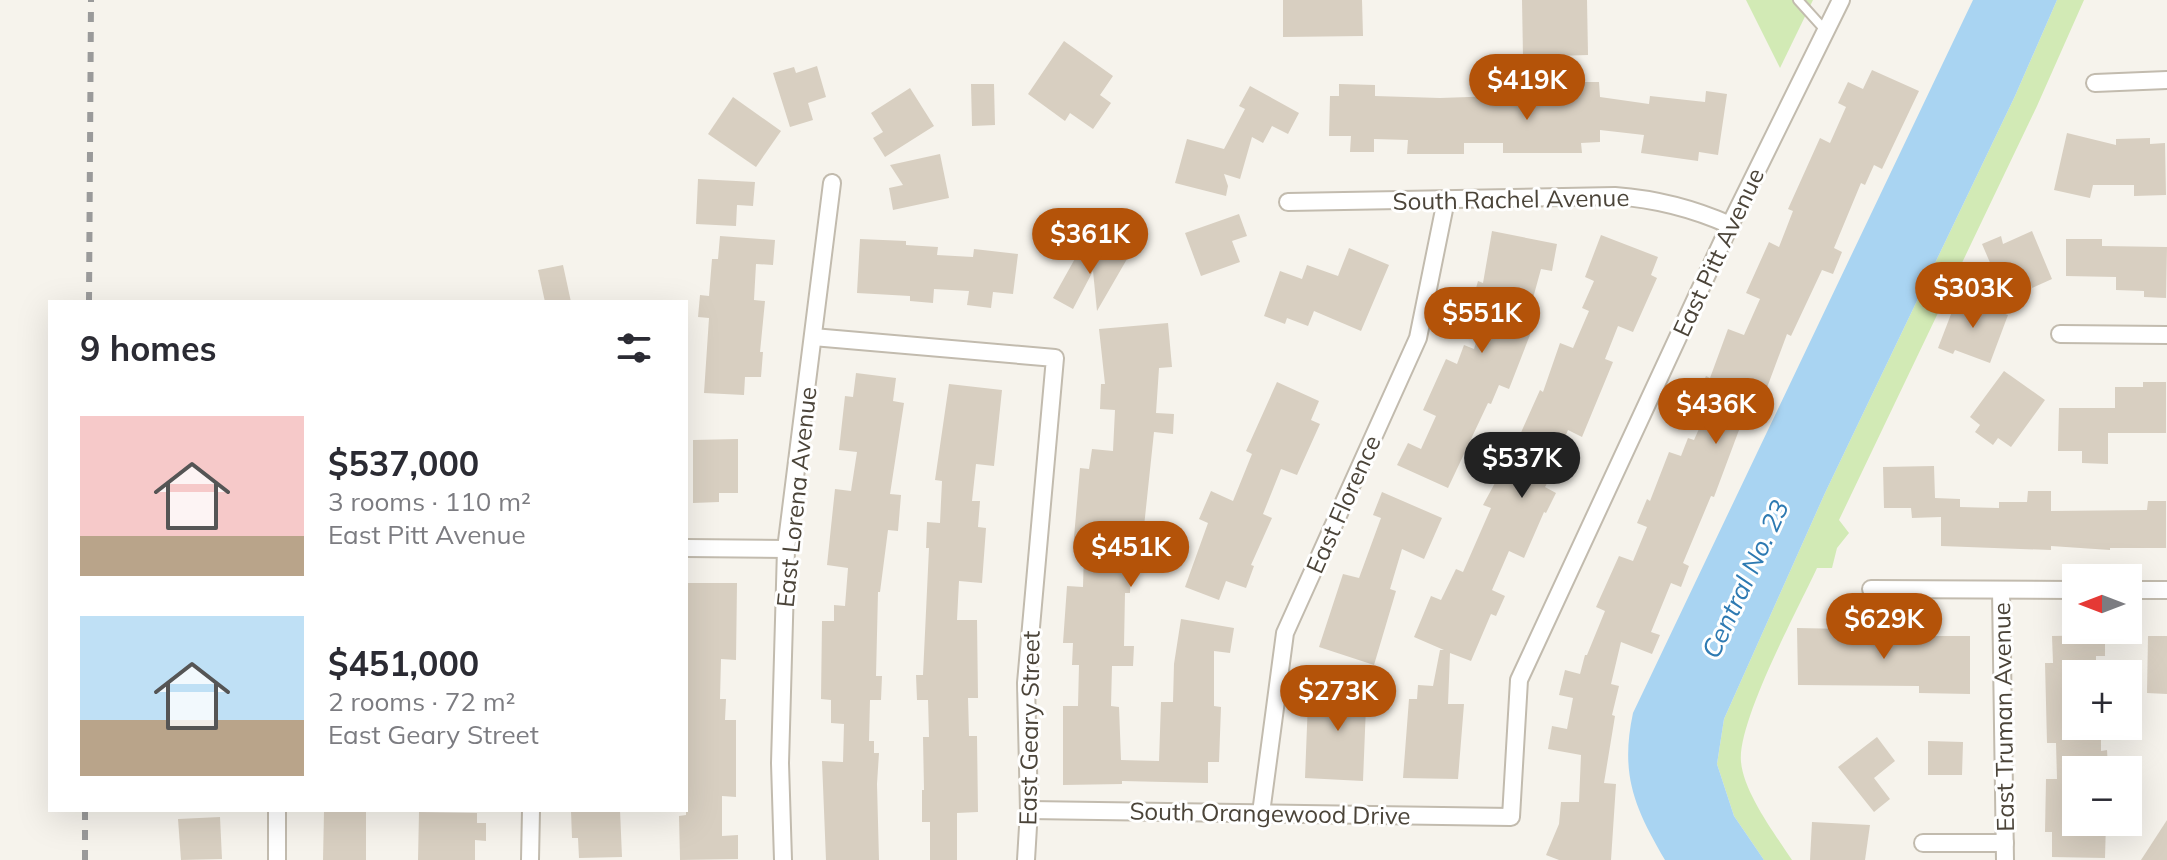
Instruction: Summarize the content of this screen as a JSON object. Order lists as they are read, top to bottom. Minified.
{"streets":{"street":["South Rachel Avenue","East Pitt Avenue","East Lorena Avenue","East Florence","East Truman Avenue","East Geary Street","South Orangewood Drive"]},"crossings":[["South Rachel Avenue","East Pitt Avenue"],["South Rachel Avenue","East Florence"],["East Pitt Avenue","South Orangewood Drive"],["East Lorena Avenue","East Geary Street"],["East Florence","South Orangewood Drive"],["East Geary Street","South Orangewood Drive"]],"water":["Central No. 23"],"north":"left","page":{"price":["$419K","$361K","$303K","$551K","$436K","$537K","$451K","$629K","$273K"],"heading":"9 homes","list":[{"name":"$537,000","note":"3 rooms · 110 m² · East Pitt Avenue"},{"name":"$451,000","note":"2 rooms · 72 m² · East Geary Street"}],"map_buttons":["+","−"]}}
